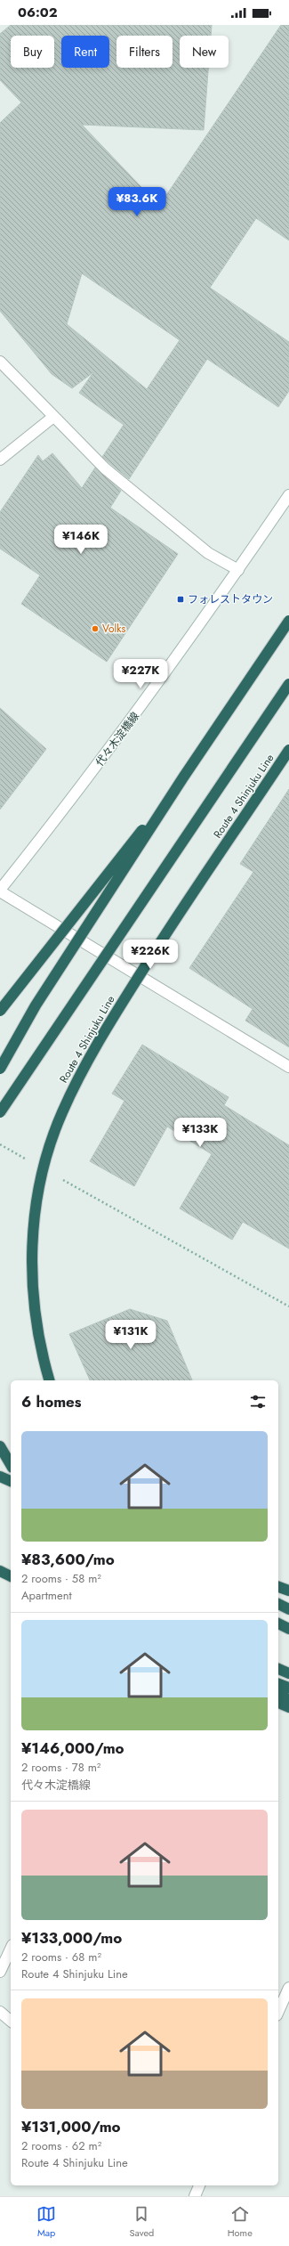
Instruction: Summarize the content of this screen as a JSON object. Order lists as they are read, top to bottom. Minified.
{"streets":{"highway":["Route 4 Shinjuku Line"],"street":["代々木淀橋線"]},"places":{"transit":["フォレストタウン"],"other":["Volks"]},"page":{"status":"06:02","chip":["Buy","Rent","Filters","New"],"price":["¥83.6K","¥146K","¥227K","¥226K","¥133K","¥131K"],"heading":"6 homes","list":[{"name":"¥83,600/mo","note":"2 rooms · 58 m² · Apartment"},{"name":"¥146,000/mo","note":"2 rooms · 78 m² · 代々木淀橋線"},{"name":"¥133,000/mo","note":"2 rooms · 68 m² · Route 4 Shinjuku Line"},{"name":"¥131,000/mo","note":"2 rooms · 62 m² · Route 4 Shinjuku Line"}],"tabs":["Map","Saved","Home"]}}
